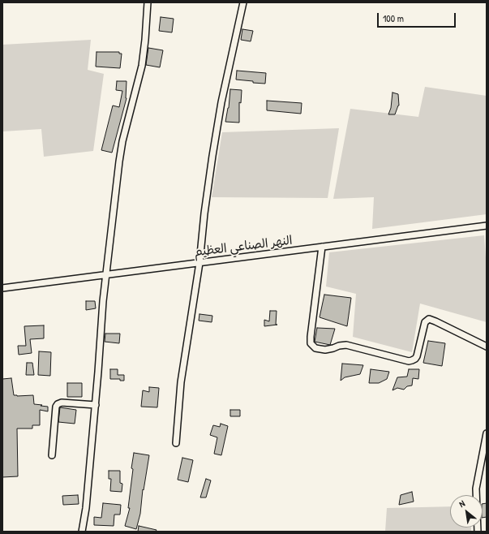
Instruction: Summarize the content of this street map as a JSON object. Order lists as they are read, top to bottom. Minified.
{"streets":{"street":["النهر الصناعي العظيم"]},"scale_bar":"100 m","north":"top left"}
